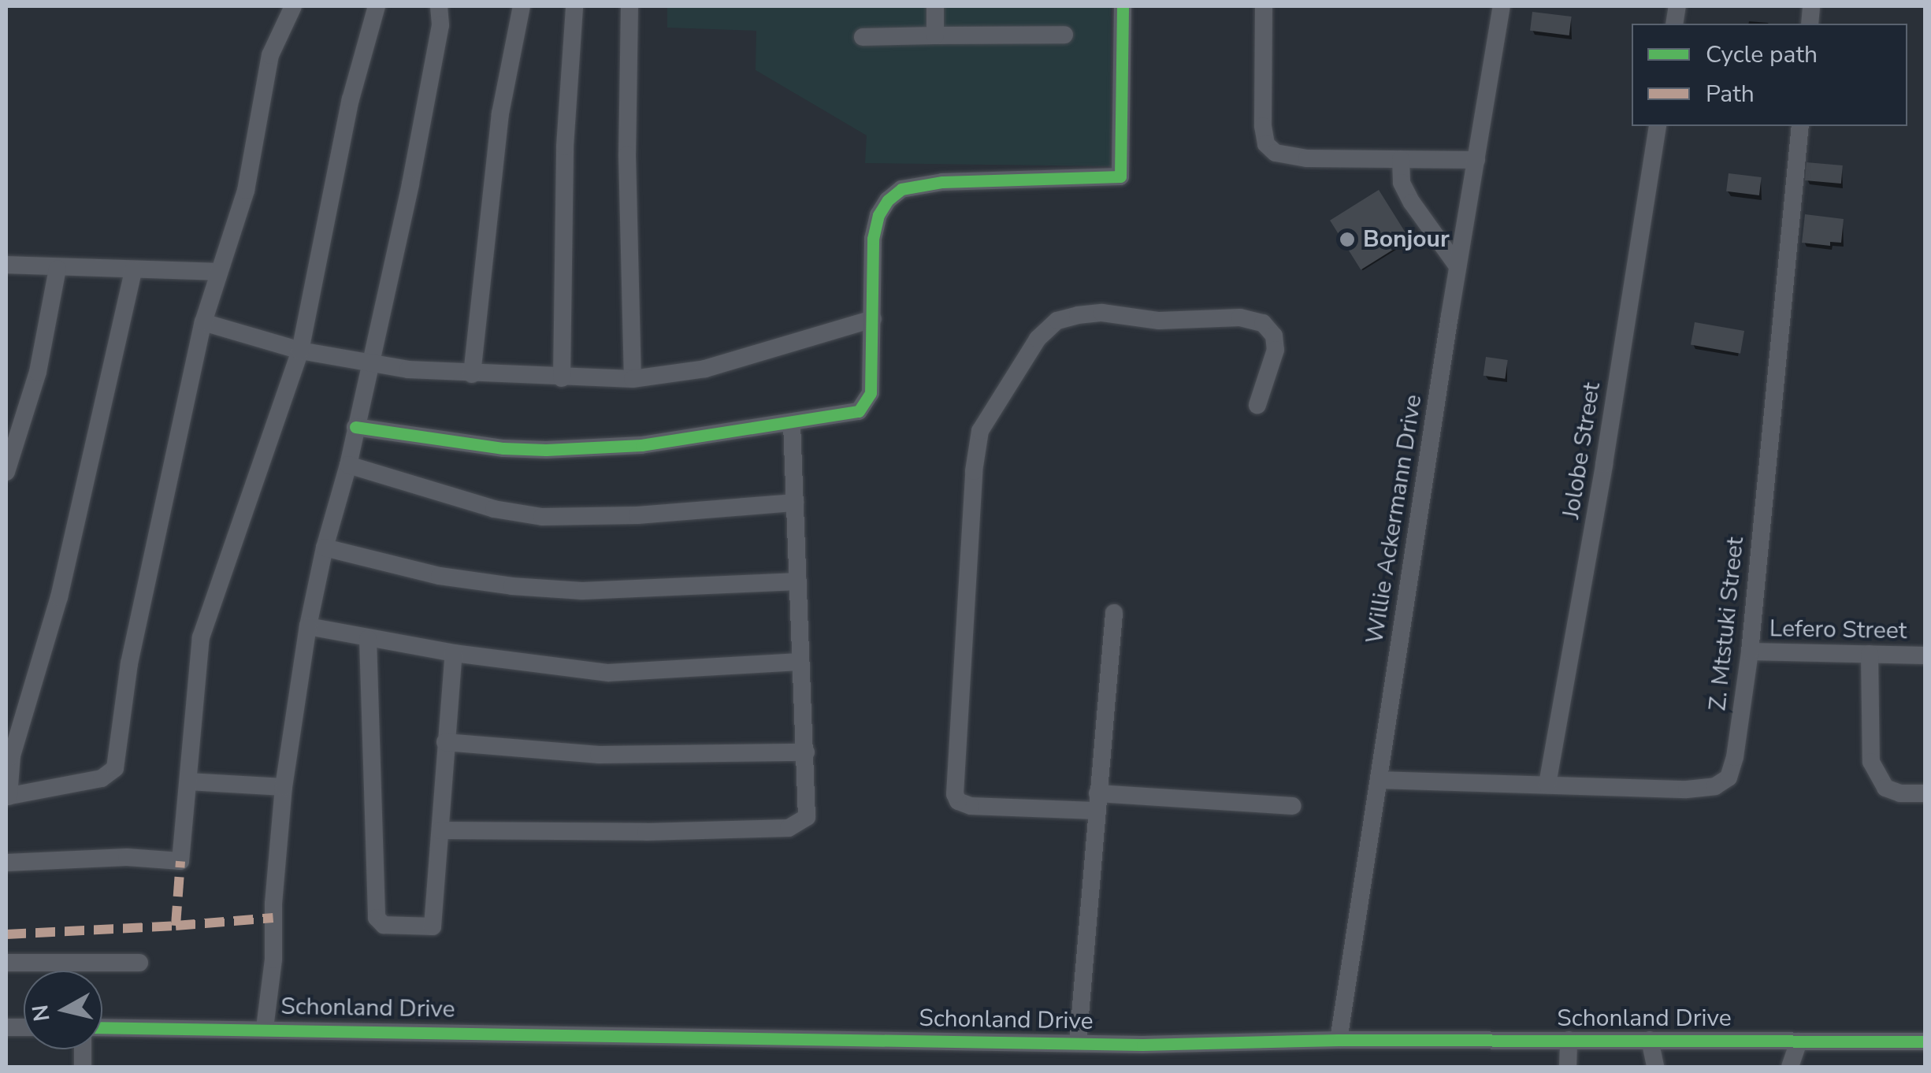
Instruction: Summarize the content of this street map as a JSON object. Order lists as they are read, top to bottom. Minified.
{"streets":{"street":["Jolobe Street","Willie Ackermann Drive","Z. Mtstuki Street","Lefero Street","Schonland Drive"]},"crossings":[["Jolobe Street","Z. Mtstuki Street"],["Willie Ackermann Drive","Z. Mtstuki Street"],["Willie Ackermann Drive","Schonland Drive"],["Z. Mtstuki Street","Lefero Street"]],"places":["Bonjour"],"legend":["Cycle path","Path"],"north":"left"}
